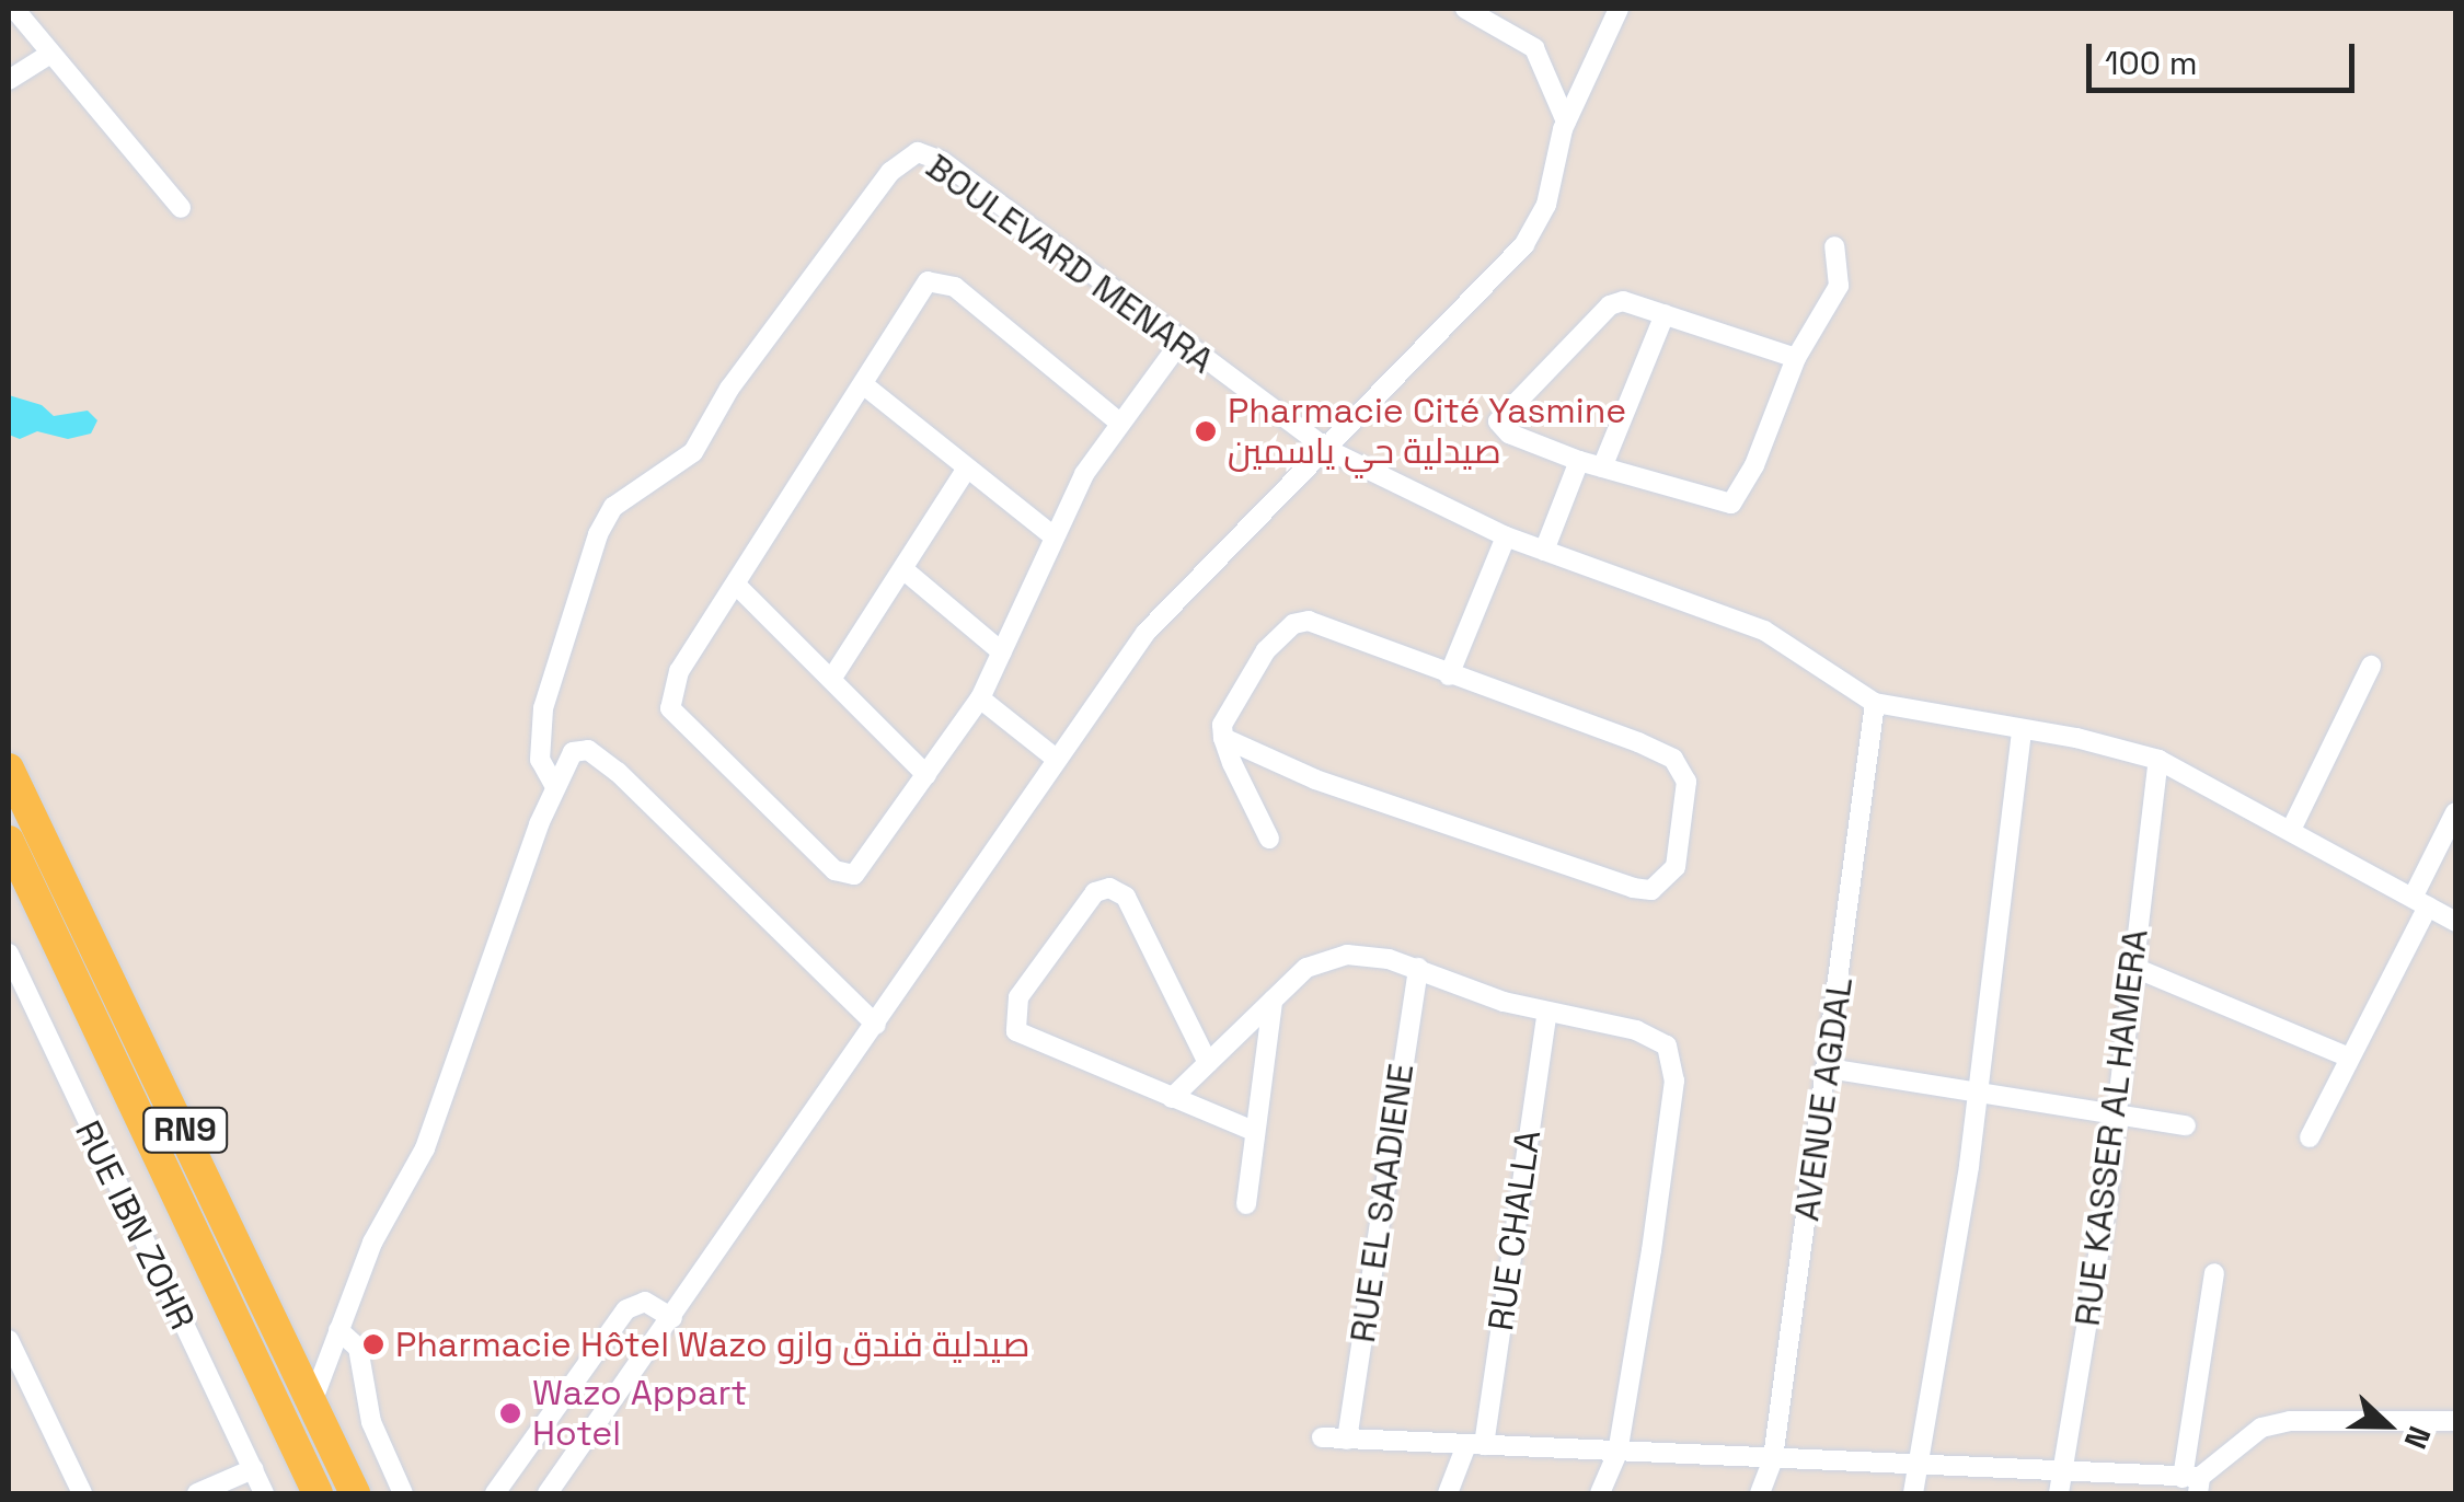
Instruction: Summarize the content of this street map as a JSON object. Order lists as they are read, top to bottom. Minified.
{"streets":{"main road":["RN9"],"street":["BOULEVARD MENARA","AVENUE AGDAL","RUE KASSER AL HAMERA","RUE EL SAADIENE","RUE IBN ZOHR","RUE CHALLA"]},"crossings":[["BOULEVARD MENARA","AVENUE AGDAL"],["BOULEVARD MENARA","RUE KASSER AL HAMERA"]],"places":["Pharmacie Cité Yasmine صيدلية حي ياسمين","Pharmacie Hôtel Wazo صيدلية فندق وازو","Wazo Appart Hotel"],"scale_bar":"100 m","north":"right"}
